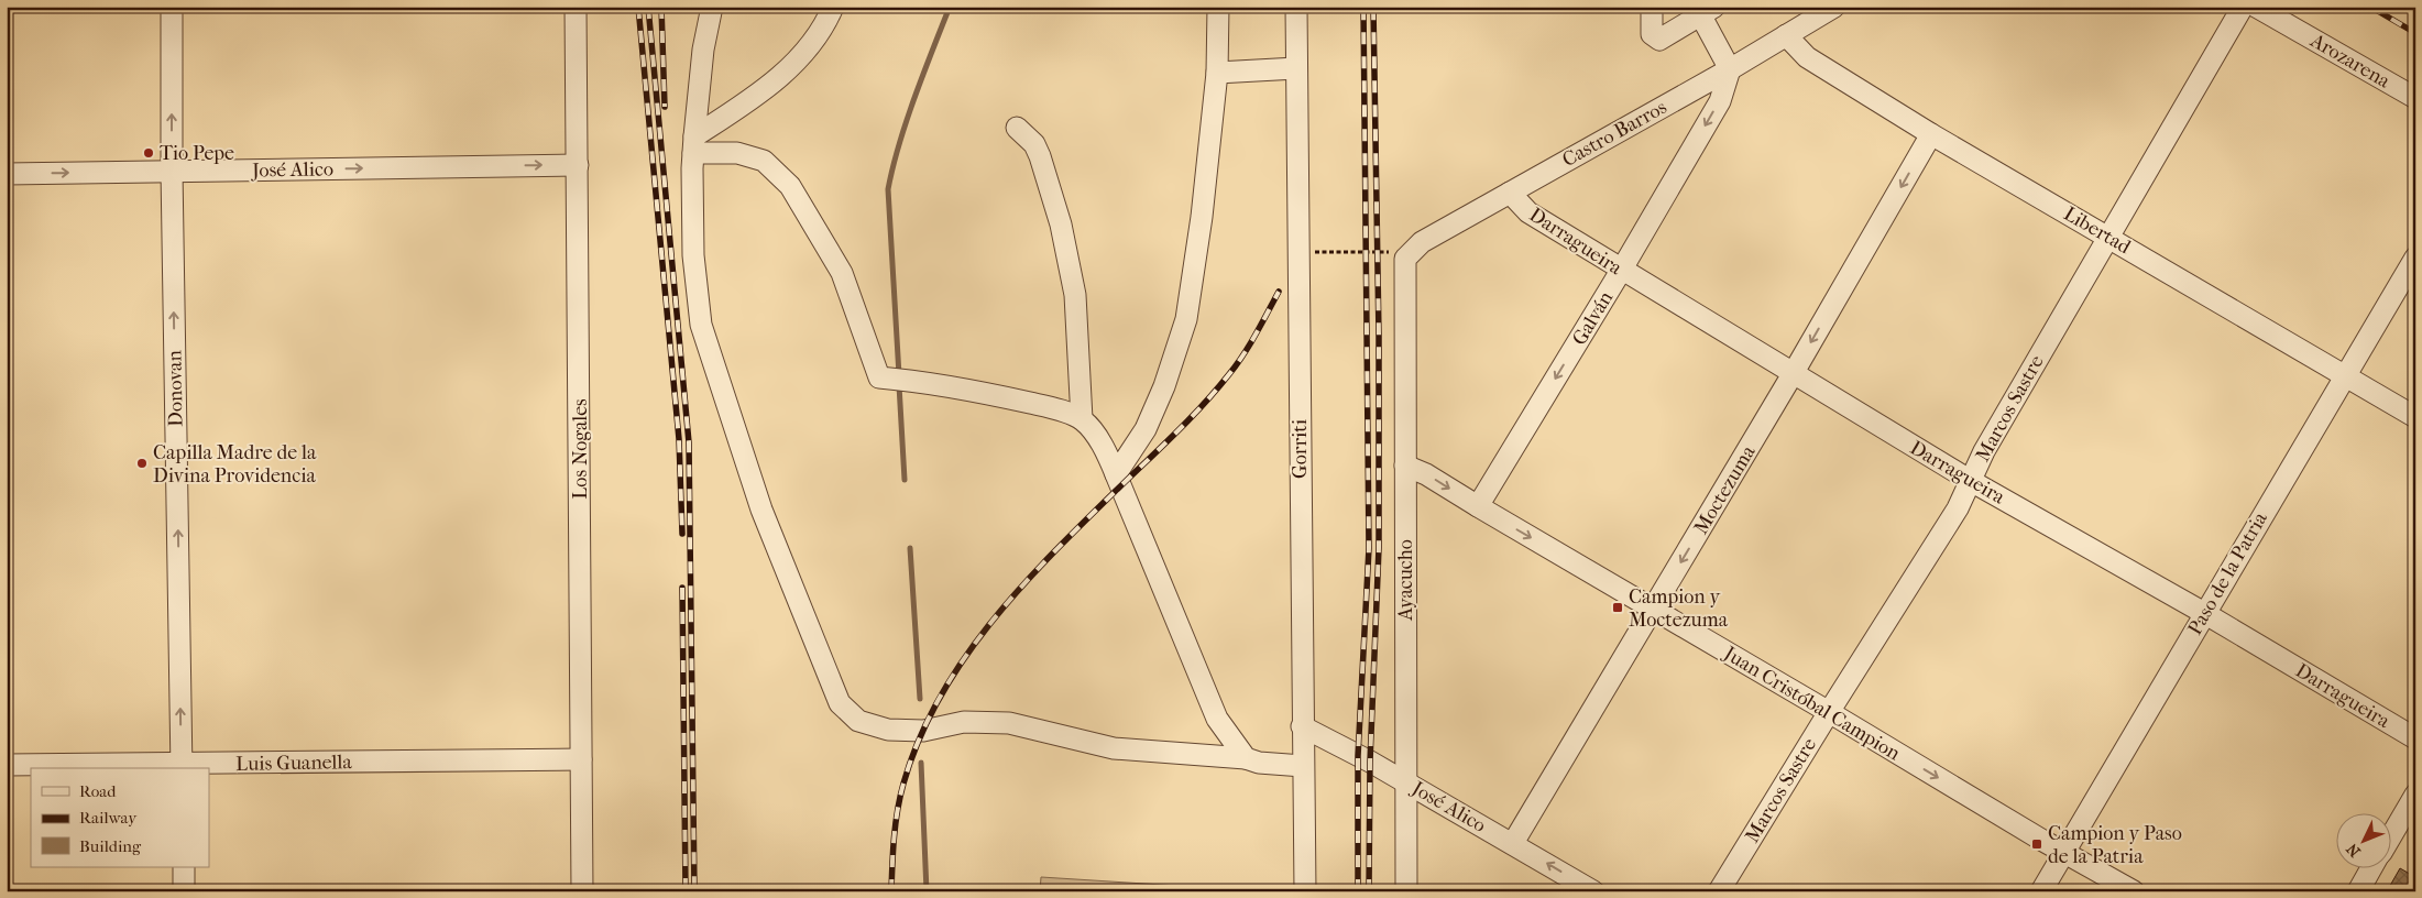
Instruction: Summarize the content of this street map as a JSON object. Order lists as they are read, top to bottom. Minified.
{"streets":{"street":["Arozarena","Castro Barros","José Alico","Libertad","Darragueira","Galván","Donovan","Marcos Sastre","Los Nogales","Gorriti","Moctezuma","Paso de la Patria","Ayacucho","Juan Cristóbal Campion","Luis Guanella"]},"crossings":[["Castro Barros","Libertad"],["Castro Barros","Darragueira"],["Castro Barros","Galván"],["Castro Barros","Ayacucho"],["José Alico","Donovan"],["José Alico","Los Nogales"],["José Alico","Gorriti"],["José Alico","Moctezuma"],["José Alico","Ayacucho"],["Libertad","Marcos Sastre"],["Libertad","Moctezuma"],["Libertad","Paso de la Patria"],["Darragueira","Galván"],["Darragueira","Marcos Sastre"],["Darragueira","Moctezuma"],["Darragueira","Paso de la Patria"],["Galván","Juan Cristóbal Campion"],["Donovan","Luis Guanella"],["Marcos Sastre","Juan Cristóbal Campion"],["Los Nogales","Luis Guanella"],["Moctezuma","Juan Cristóbal Campion"],["Paso de la Patria","Juan Cristóbal Campion"],["Ayacucho","Juan Cristóbal Campion"]],"one_way":["Galván","Donovan","Moctezuma","Juan Cristóbal Campion"],"places":{"other":["Tio Pepe","Capilla Madre de la Divina Providencia"],"transit":["Campion y Moctezuma","Campion y Paso de la Patria"]},"legend":["Road","Railway","Building"],"north":"bottom left"}
